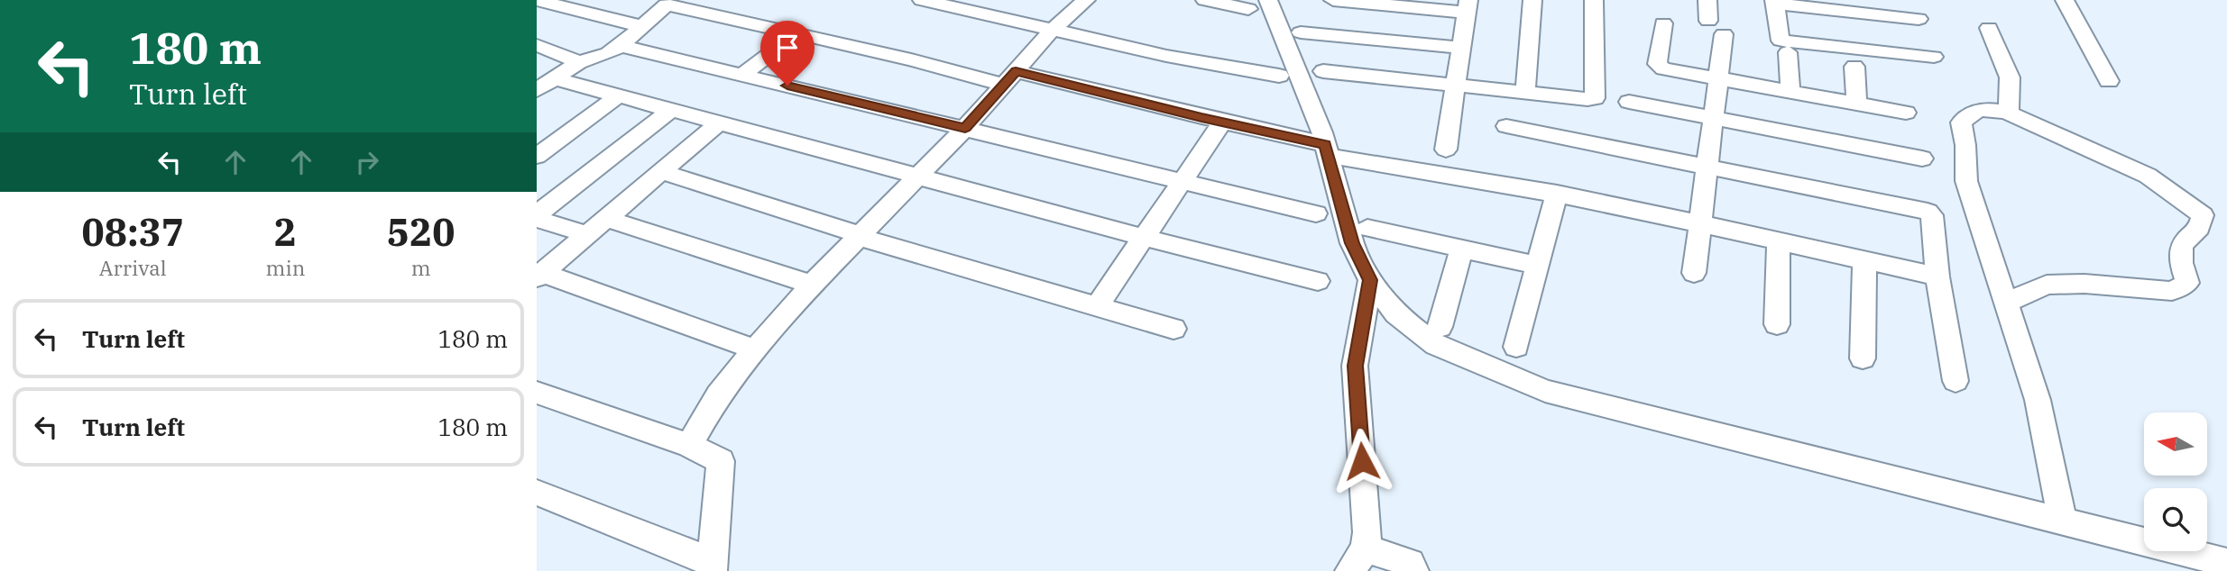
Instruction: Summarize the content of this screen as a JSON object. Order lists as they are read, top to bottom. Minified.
{"north":"left","page":{"turn":["180 m","Turn left"],"eta":["08:37","Arrival","2","min","520","m"],"list":[{"name":"Turn left","value":"180 m"},{"name":"Turn left","value":"180 m"}]}}
